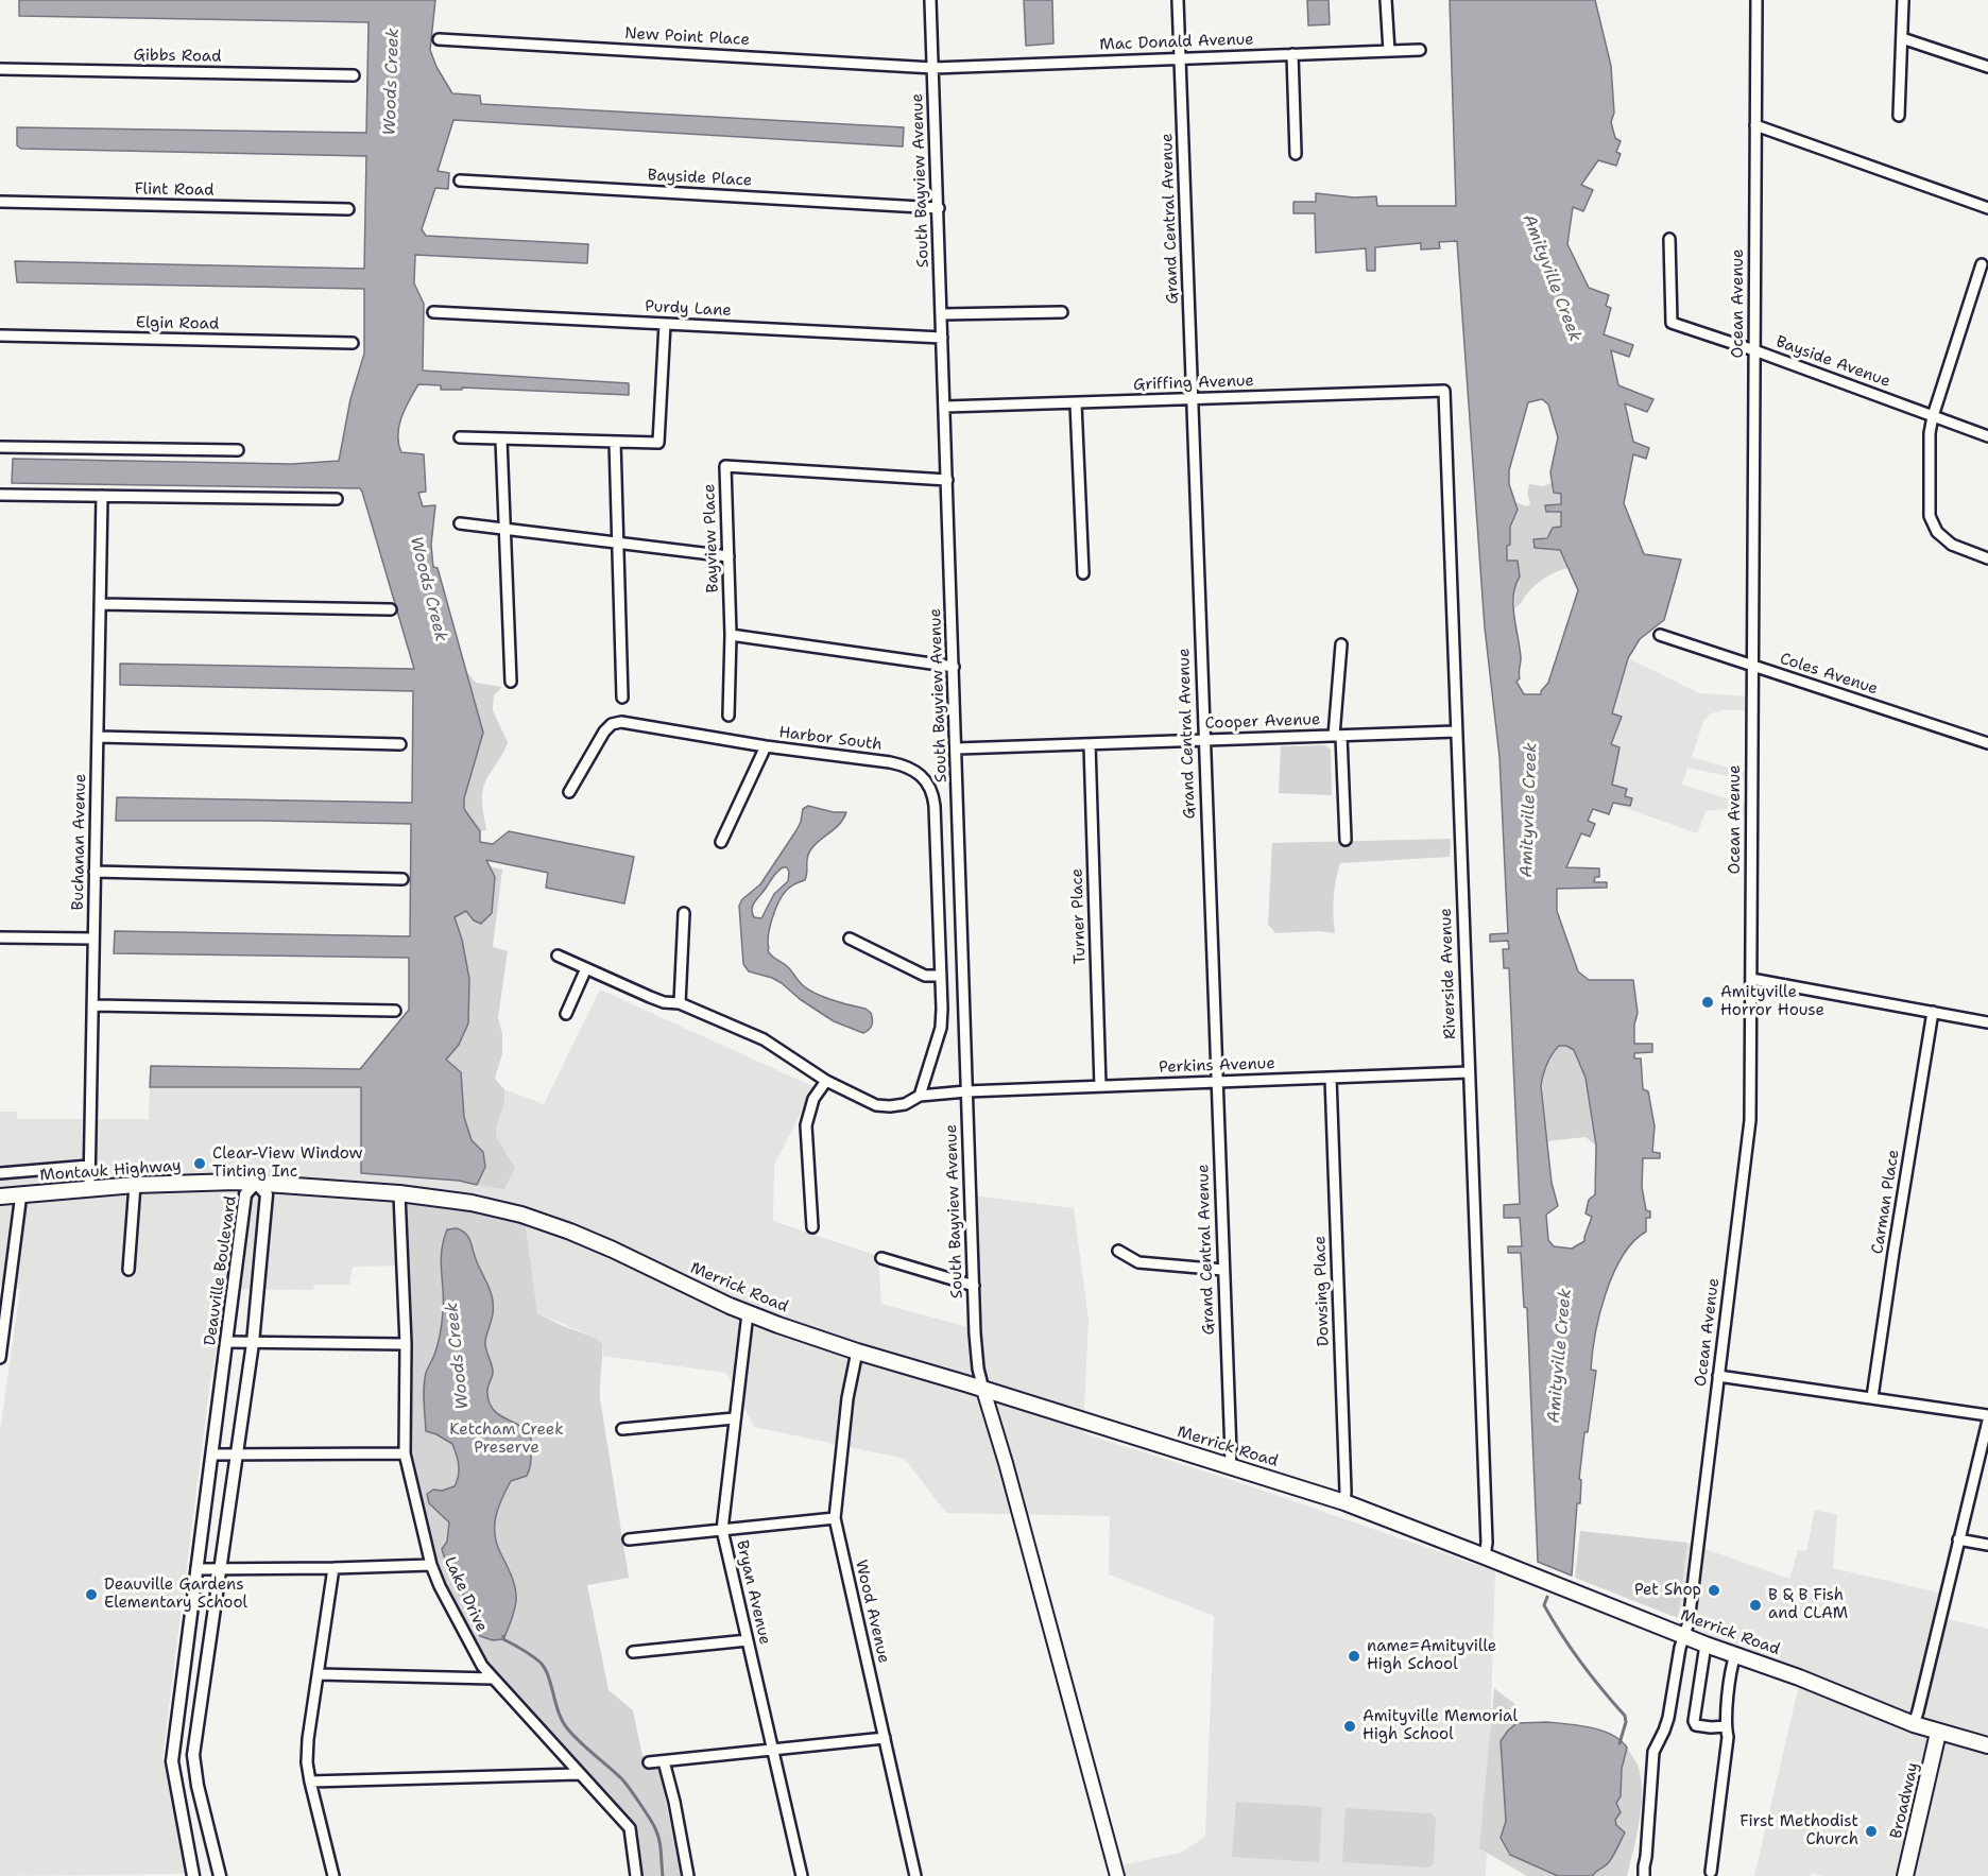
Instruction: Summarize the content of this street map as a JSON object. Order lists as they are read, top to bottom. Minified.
{"streets":{"main road":["Montauk Highway","Merrick Road","Broadway"],"street":["New Point Place","Mac Donald Avenue","Gibbs Road","Bayside Place","South Bayview Avenue","Flint Road","Grand Central Avenue","Ocean Avenue","Purdy Lane","Elgin Road","Bayside Avenue","Griffing Avenue","Bayview Place","Coles Avenue","Cooper Avenue","Harbor South","Buchanan Avenue","Turner Place","Riverside Avenue","Perkins Avenue","Carman Place","Deauville Boulevard","Dowsing Place","Bryan Avenue","Lake Drive","Wood Avenue"]},"crossings":[["New Point Place","Mac Donald Avenue"],["New Point Place","South Bayview Avenue"],["Mac Donald Avenue","South Bayview Avenue"],["Mac Donald Avenue","Grand Central Avenue"],["Bayside Place","South Bayview Avenue"],["South Bayview Avenue","Purdy Lane"],["South Bayview Avenue","Griffing Avenue"],["South Bayview Avenue","Bayview Place"],["South Bayview Avenue","Cooper Avenue"],["South Bayview Avenue","Perkins Avenue"],["South Bayview Avenue","Merrick Road"],["Grand Central Avenue","Griffing Avenue"],["Grand Central Avenue","Cooper Avenue"],["Grand Central Avenue","Perkins Avenue"],["Grand Central Avenue","Merrick Road"],["Ocean Avenue","Bayside Avenue"],["Ocean Avenue","Coles Avenue"],["Ocean Avenue","Merrick Road"],["Griffing Avenue","Riverside Avenue"],["Cooper Avenue","Turner Place"],["Cooper Avenue","Riverside Avenue"],["Harbor South","Perkins Avenue"],["Buchanan Avenue","Montauk Highway"],["Turner Place","Perkins Avenue"],["Riverside Avenue","Perkins Avenue"],["Riverside Avenue","Merrick Road"],["Perkins Avenue","Dowsing Place"],["Montauk Highway","Deauville Boulevard"],["Montauk Highway","Merrick Road"],["Montauk Highway","Lake Drive"],["Merrick Road","Dowsing Place"],["Merrick Road","Bryan Avenue"],["Merrick Road","Wood Avenue"],["Merrick Road","Broadway"]],"water":["Woods Creek","Amityville Creek"],"parks":["Ketcham Creek Preserve"],"places":["Amityville Horror House","Clear-View Window Tinting Inc","Pet Shop","Deauville Gardens Elementary School","B & B Fish and CLAM","name=Amityville High School","Amityville Memorial High School","First Methodist Church"]}
